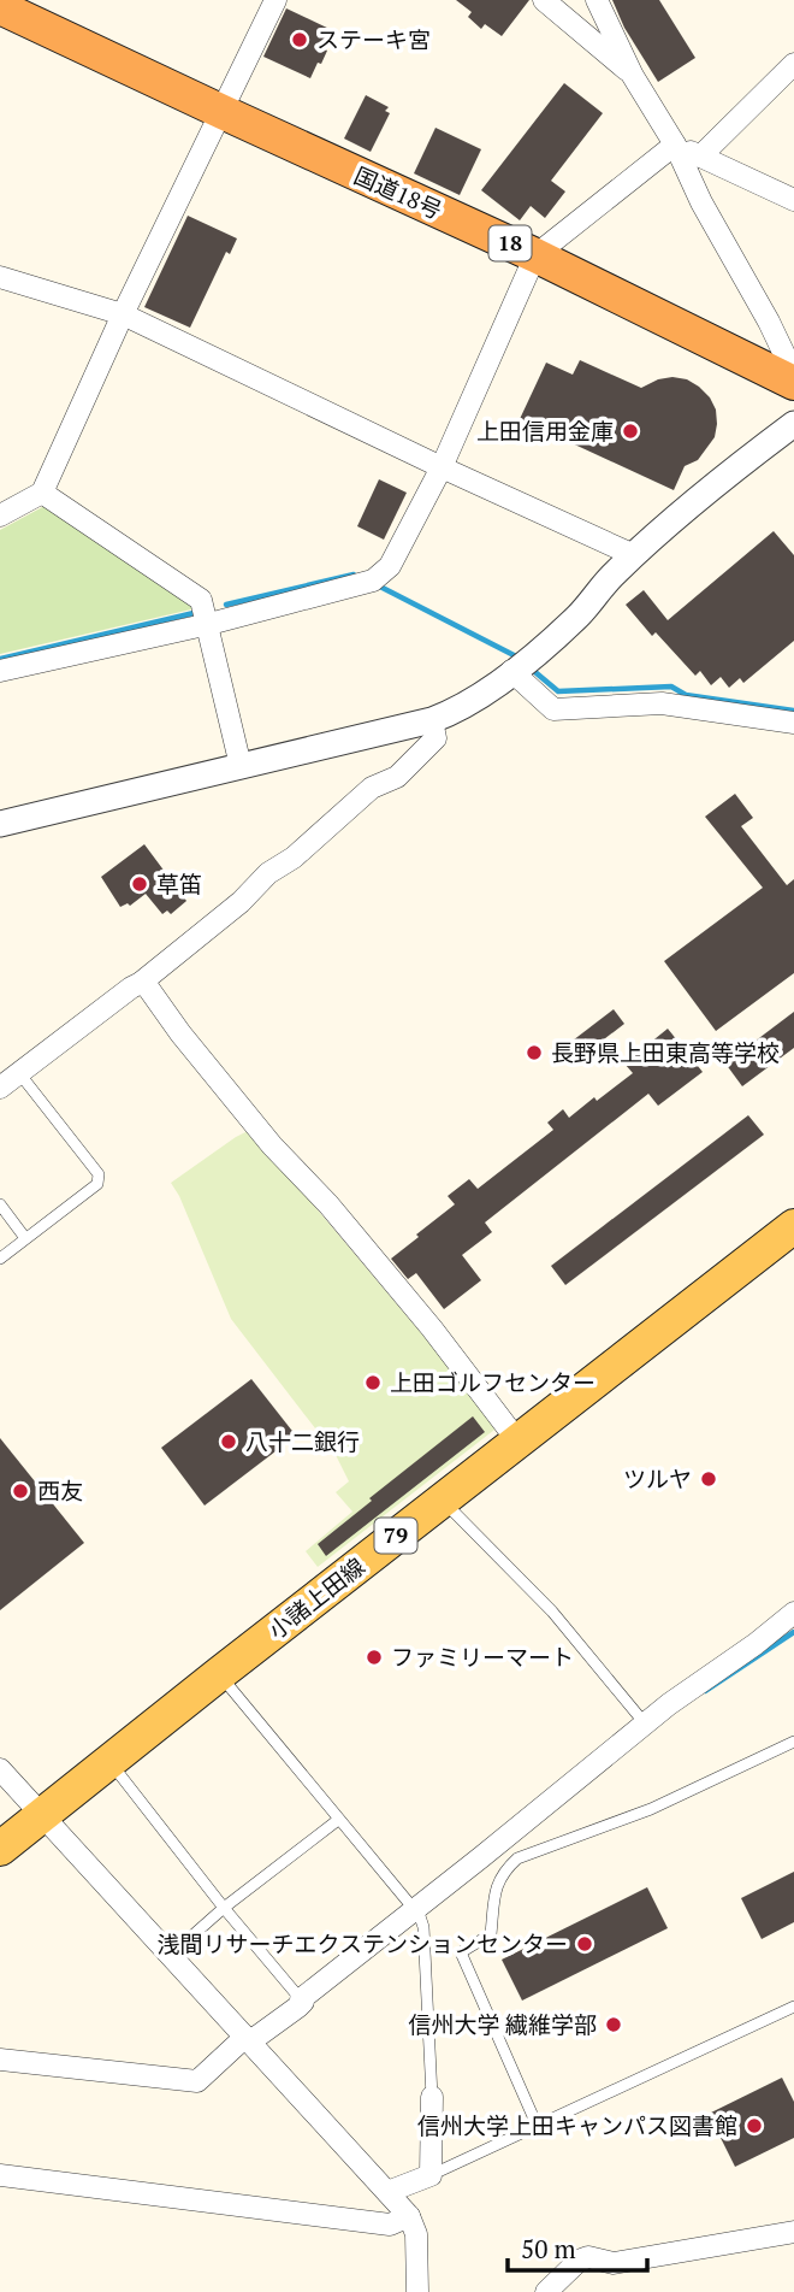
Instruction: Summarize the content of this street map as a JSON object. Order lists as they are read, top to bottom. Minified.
{"streets":{"highway":["国道18号","18"],"main road":["79","小諸上田線"]},"places":["ステーキ宮","上田信用金庫","草笛","長野県上田東高等学校","上田ゴルフセンター","八十二銀行","ツルヤ","西友","ファミリーマート","浅間リサーチエクステンションセンター","信州大学 繊維学部","信州大学上田キャンパス図書館"],"scale_bar":"50 m"}
